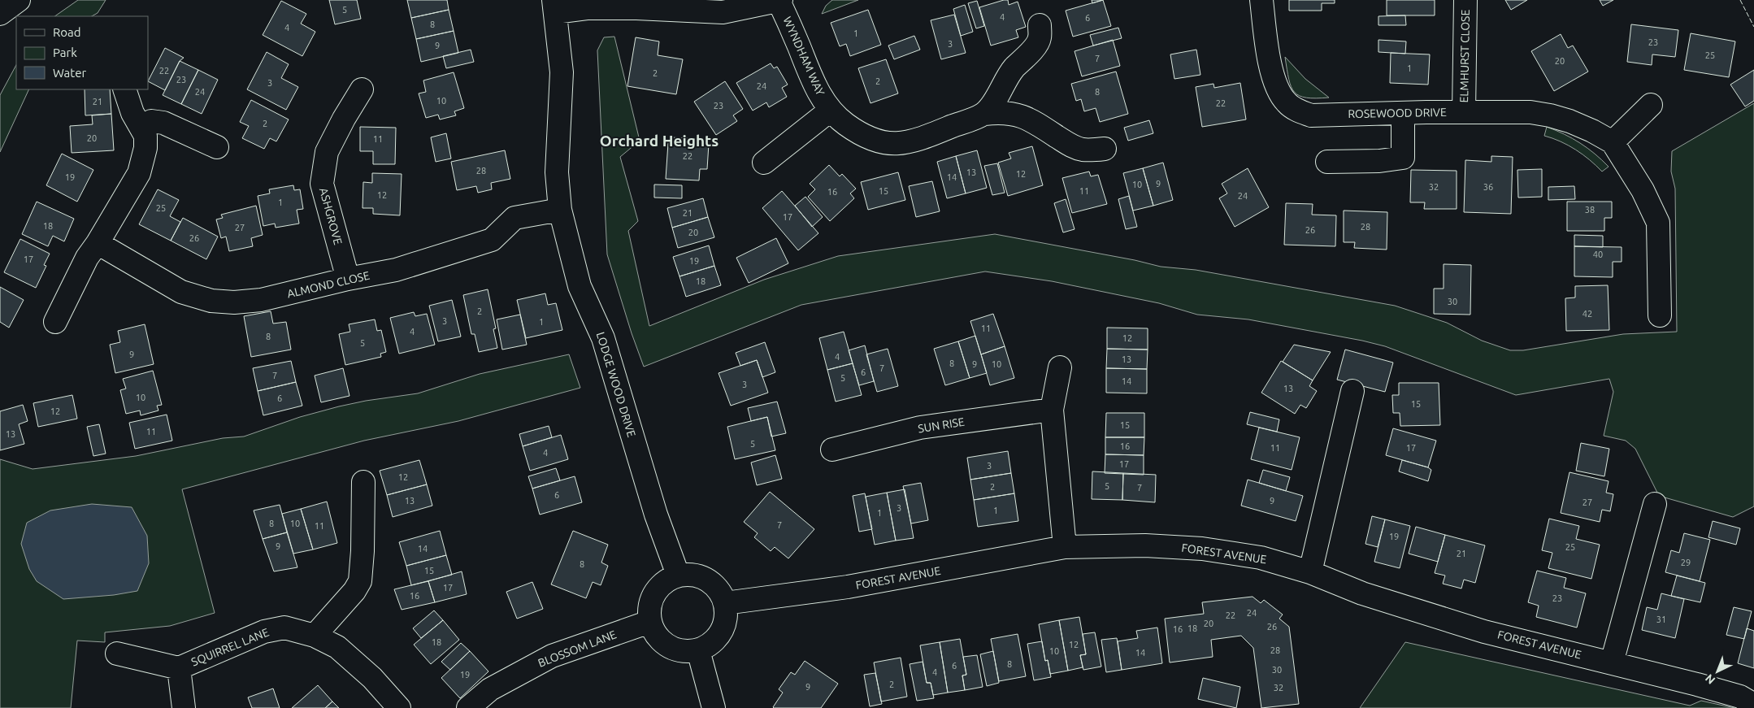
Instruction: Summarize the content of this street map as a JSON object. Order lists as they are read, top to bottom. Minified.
{"streets":{"street":["WYNDHAM WAY","ELMHURST CLOSE","ROSEWOOD DRIVE","ASHGROVE","ALMOND CLOSE","LODGE WOOD DRIVE","SUN RISE","FOREST AVENUE","SQUIRREL LANE","BLOSSOM LANE"]},"crossings":[["ELMHURST CLOSE","ROSEWOOD DRIVE"],["ASHGROVE","ALMOND CLOSE"],["ALMOND CLOSE","LODGE WOOD DRIVE"],["LODGE WOOD DRIVE","FOREST AVENUE"],["LODGE WOOD DRIVE","BLOSSOM LANE"],["FOREST AVENUE","BLOSSOM LANE"]],"districts":["Orchard Heights"],"house_numbers":["5","4","6","8","4","1","23","3","9","25","7","20","1","22","2","23","2","3","24","24","8","10","21","22","23","2","20","11","22","28","13","12","19","14","9","10","32","36","15","11","16","12","24","1","25","38","21","17","18","28","27","26","20","26","40","17","19","18","30","2","42","3","1","11","4","8","12","5","9","4","13","8","9","10","7","6","7","5","14","3","13","10","6","15","12","15","11","13","5","16","11","17","4","17","3","12","5","2","7","6","13","9","27","3","1","1","8","10","7","11","19","9","25","14","21","29","8","15","17","16","23","24","22","31","20","26","18","16","18","12","28","10","14","8","6","30","4","19","2","9","32"],"legend":["Road","Park","Water"],"north":"bottom left"}
